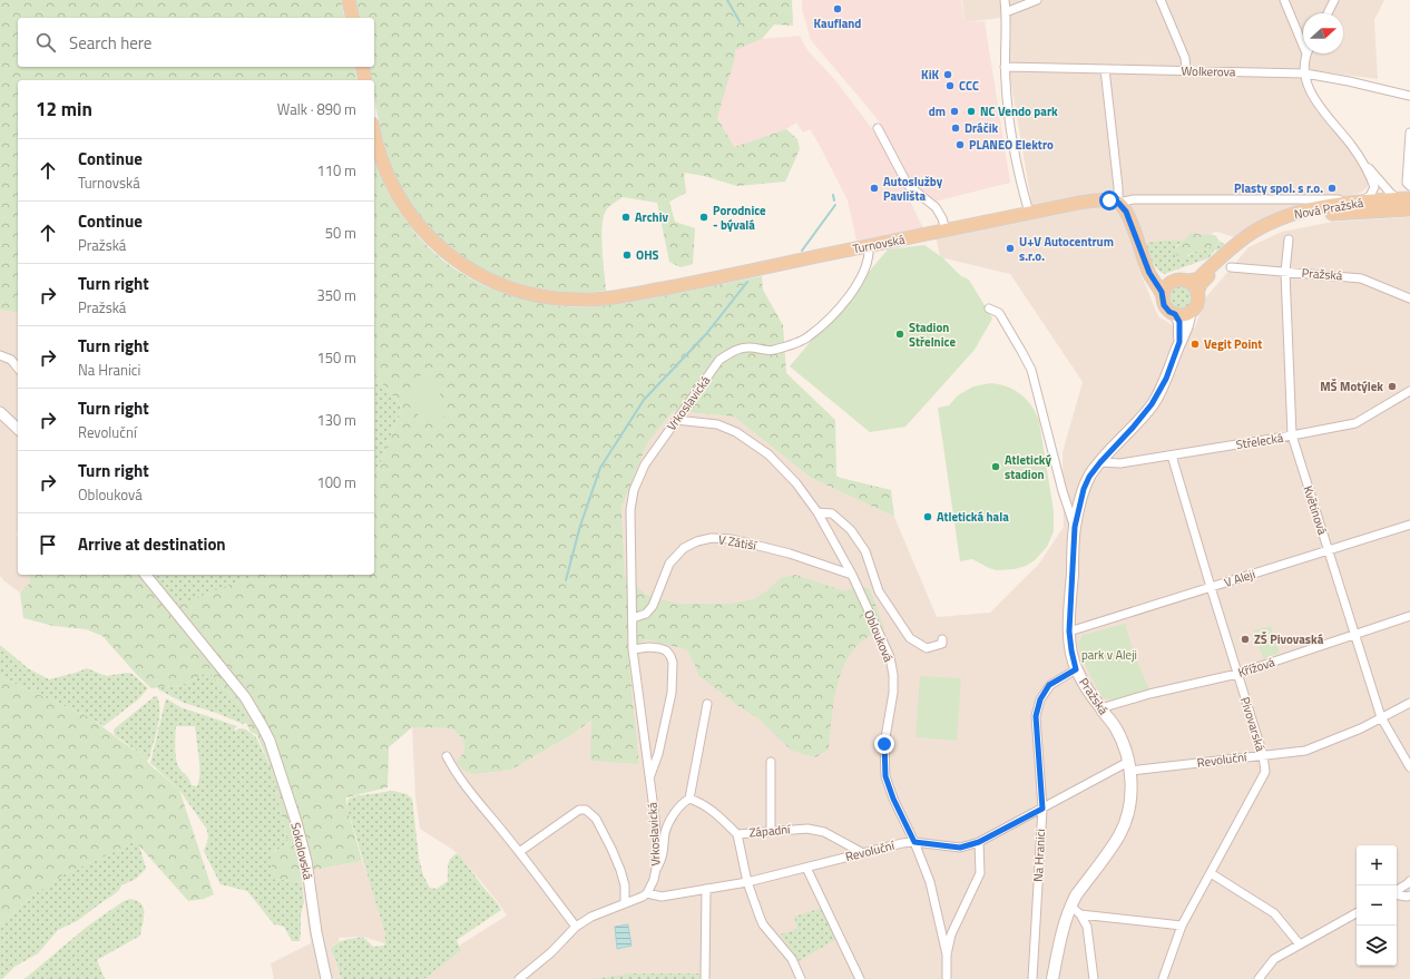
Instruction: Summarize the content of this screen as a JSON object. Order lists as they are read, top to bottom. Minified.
{"streets":{"main road":["Nová Pražská","Turnovská","Pražská"],"street":["Wolkerova","Vrkoslavická","Střelecká","Květinová","V Zátiší","V Aleji","Oblouková","Křížová","Pivovarská","Revoluční","Západní","Sokolovská","Na Hranici"]},"crossings":[["Nová Pražská","Pražská"],["Turnovská","Vrkoslavická"],["Pražská","Střelecká"],["Pražská","Květinová"],["Pražská","V Aleji"],["Pražská","Křížová"],["Pražská","Revoluční"],["Pražská","Na Hranici"],["Vrkoslavická","V Zátiší"],["Vrkoslavická","Oblouková"],["Vrkoslavická","Revoluční"],["Střelecká","Květinová"],["Střelecká","Pivovarská"],["Květinová","V Aleji"],["Květinová","Křížová"],["Květinová","Revoluční"],["V Zátiší","Oblouková"],["V Aleji","Pivovarská"],["Oblouková","Revoluční"],["Křížová","Pivovarská"],["Pivovarská","Revoluční"],["Revoluční","Západní"],["Revoluční","Na Hranici"]],"parks":["park v Aleji"],"places":["Kaufland","KiK","CCC","dm","NC Vendo park","Dráčik","PLANEO Elektro","Autoslužby Pavlišta","Plasty spol. s r.o.","Archiv","Porodnice - bývalá","U+V Autocentrum s.r.o.","OHS","Stadion Střelnice","Vegit Point","MŠ Motýlek","Atletický stadion","Atletická hala","ZŠ Pivovaská"],"north":"right","page":{"search":"Search here","heading":["12 min","Walk · 890 m"],"list":[["Continue","Turnovská","110 m"],["Continue","Pražská","50 m"],["Turn right","Pražská","350 m"],["Turn right","Na Hranici","150 m"],["Turn right","Revoluční","130 m"],["Turn right","Oblouková","100 m"],"Arrive at destination"],"map_buttons":["+","−"]}}
